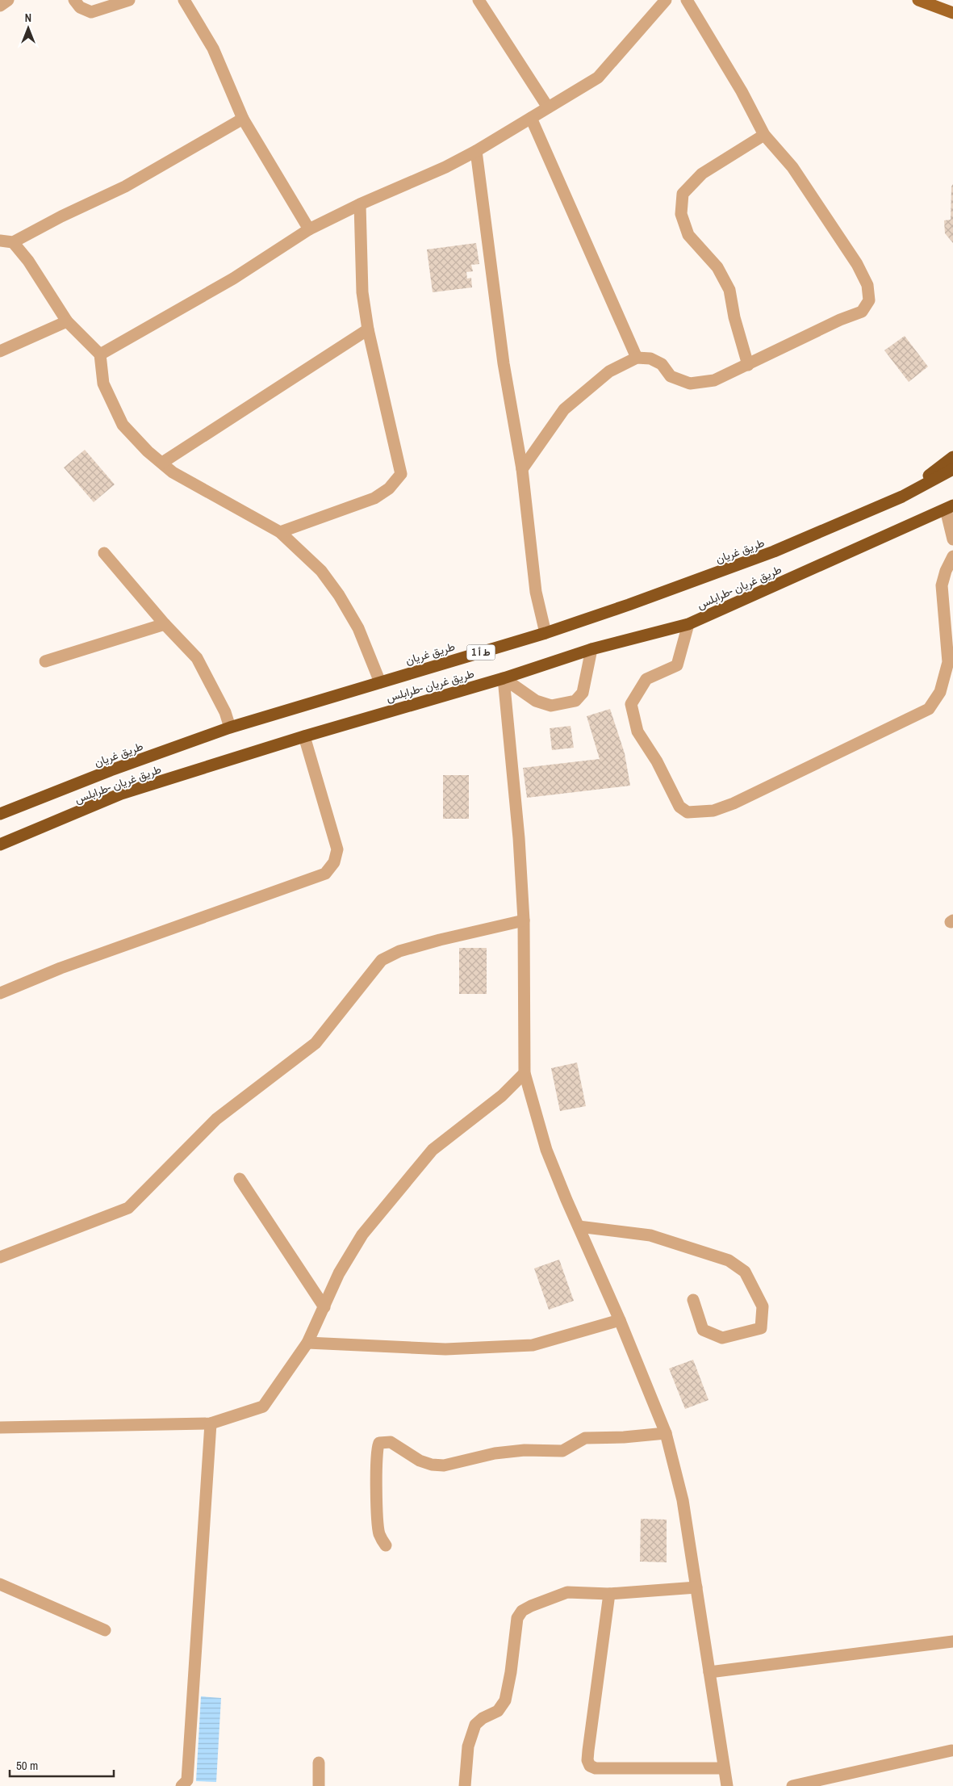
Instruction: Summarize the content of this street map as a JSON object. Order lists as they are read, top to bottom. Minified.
{"streets":{"highway":["طريق غريان","طريق غريان -طرابلس","ط أ 1"]},"scale_bar":"50 m","north":"top"}
